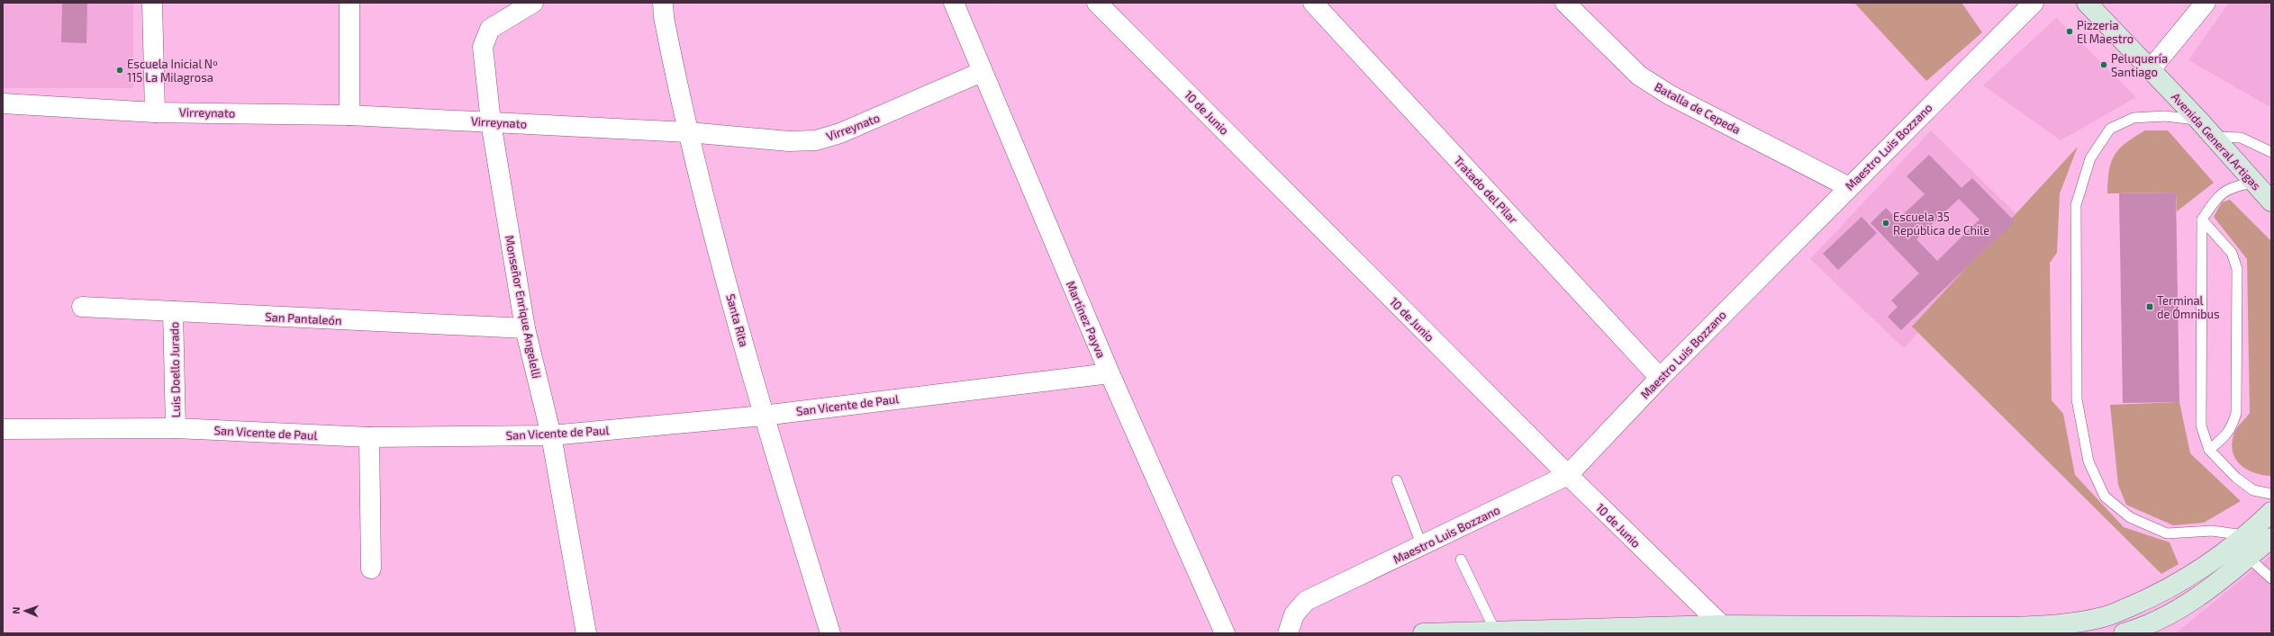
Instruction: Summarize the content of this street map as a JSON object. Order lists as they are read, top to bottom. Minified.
{"streets":{"main road":["Avenida General Artigas"],"street":["Batalla de Cepeda","Virreynato","10 de Junio","Maestro Luis Bozzano","Tratado del Pilar","Monseñor Enrique Angelelli","San Pantaleón","Martínez Payva","Santa Rita","Luis Doello Jurado","San Vicente de Paul"]},"crossings":[["Batalla de Cepeda","Maestro Luis Bozzano"],["Virreynato","Monseñor Enrique Angelelli"],["Virreynato","Martínez Payva"],["Virreynato","Santa Rita"],["10 de Junio","Maestro Luis Bozzano"],["Maestro Luis Bozzano","Tratado del Pilar"],["Monseñor Enrique Angelelli","San Pantaleón"],["Monseñor Enrique Angelelli","San Vicente de Paul"],["San Pantaleón","Luis Doello Jurado"],["Martínez Payva","San Vicente de Paul"],["Santa Rita","San Vicente de Paul"],["Luis Doello Jurado","San Vicente de Paul"]],"places":{"other":["Pizzeria El Maestro","Peluquería Santiago","Escuela Inicial Nº 115 La Milagrosa","Escuela 35 República de Chile"],"transit":["Terminal de Ómnibus"]},"north":"left"}
